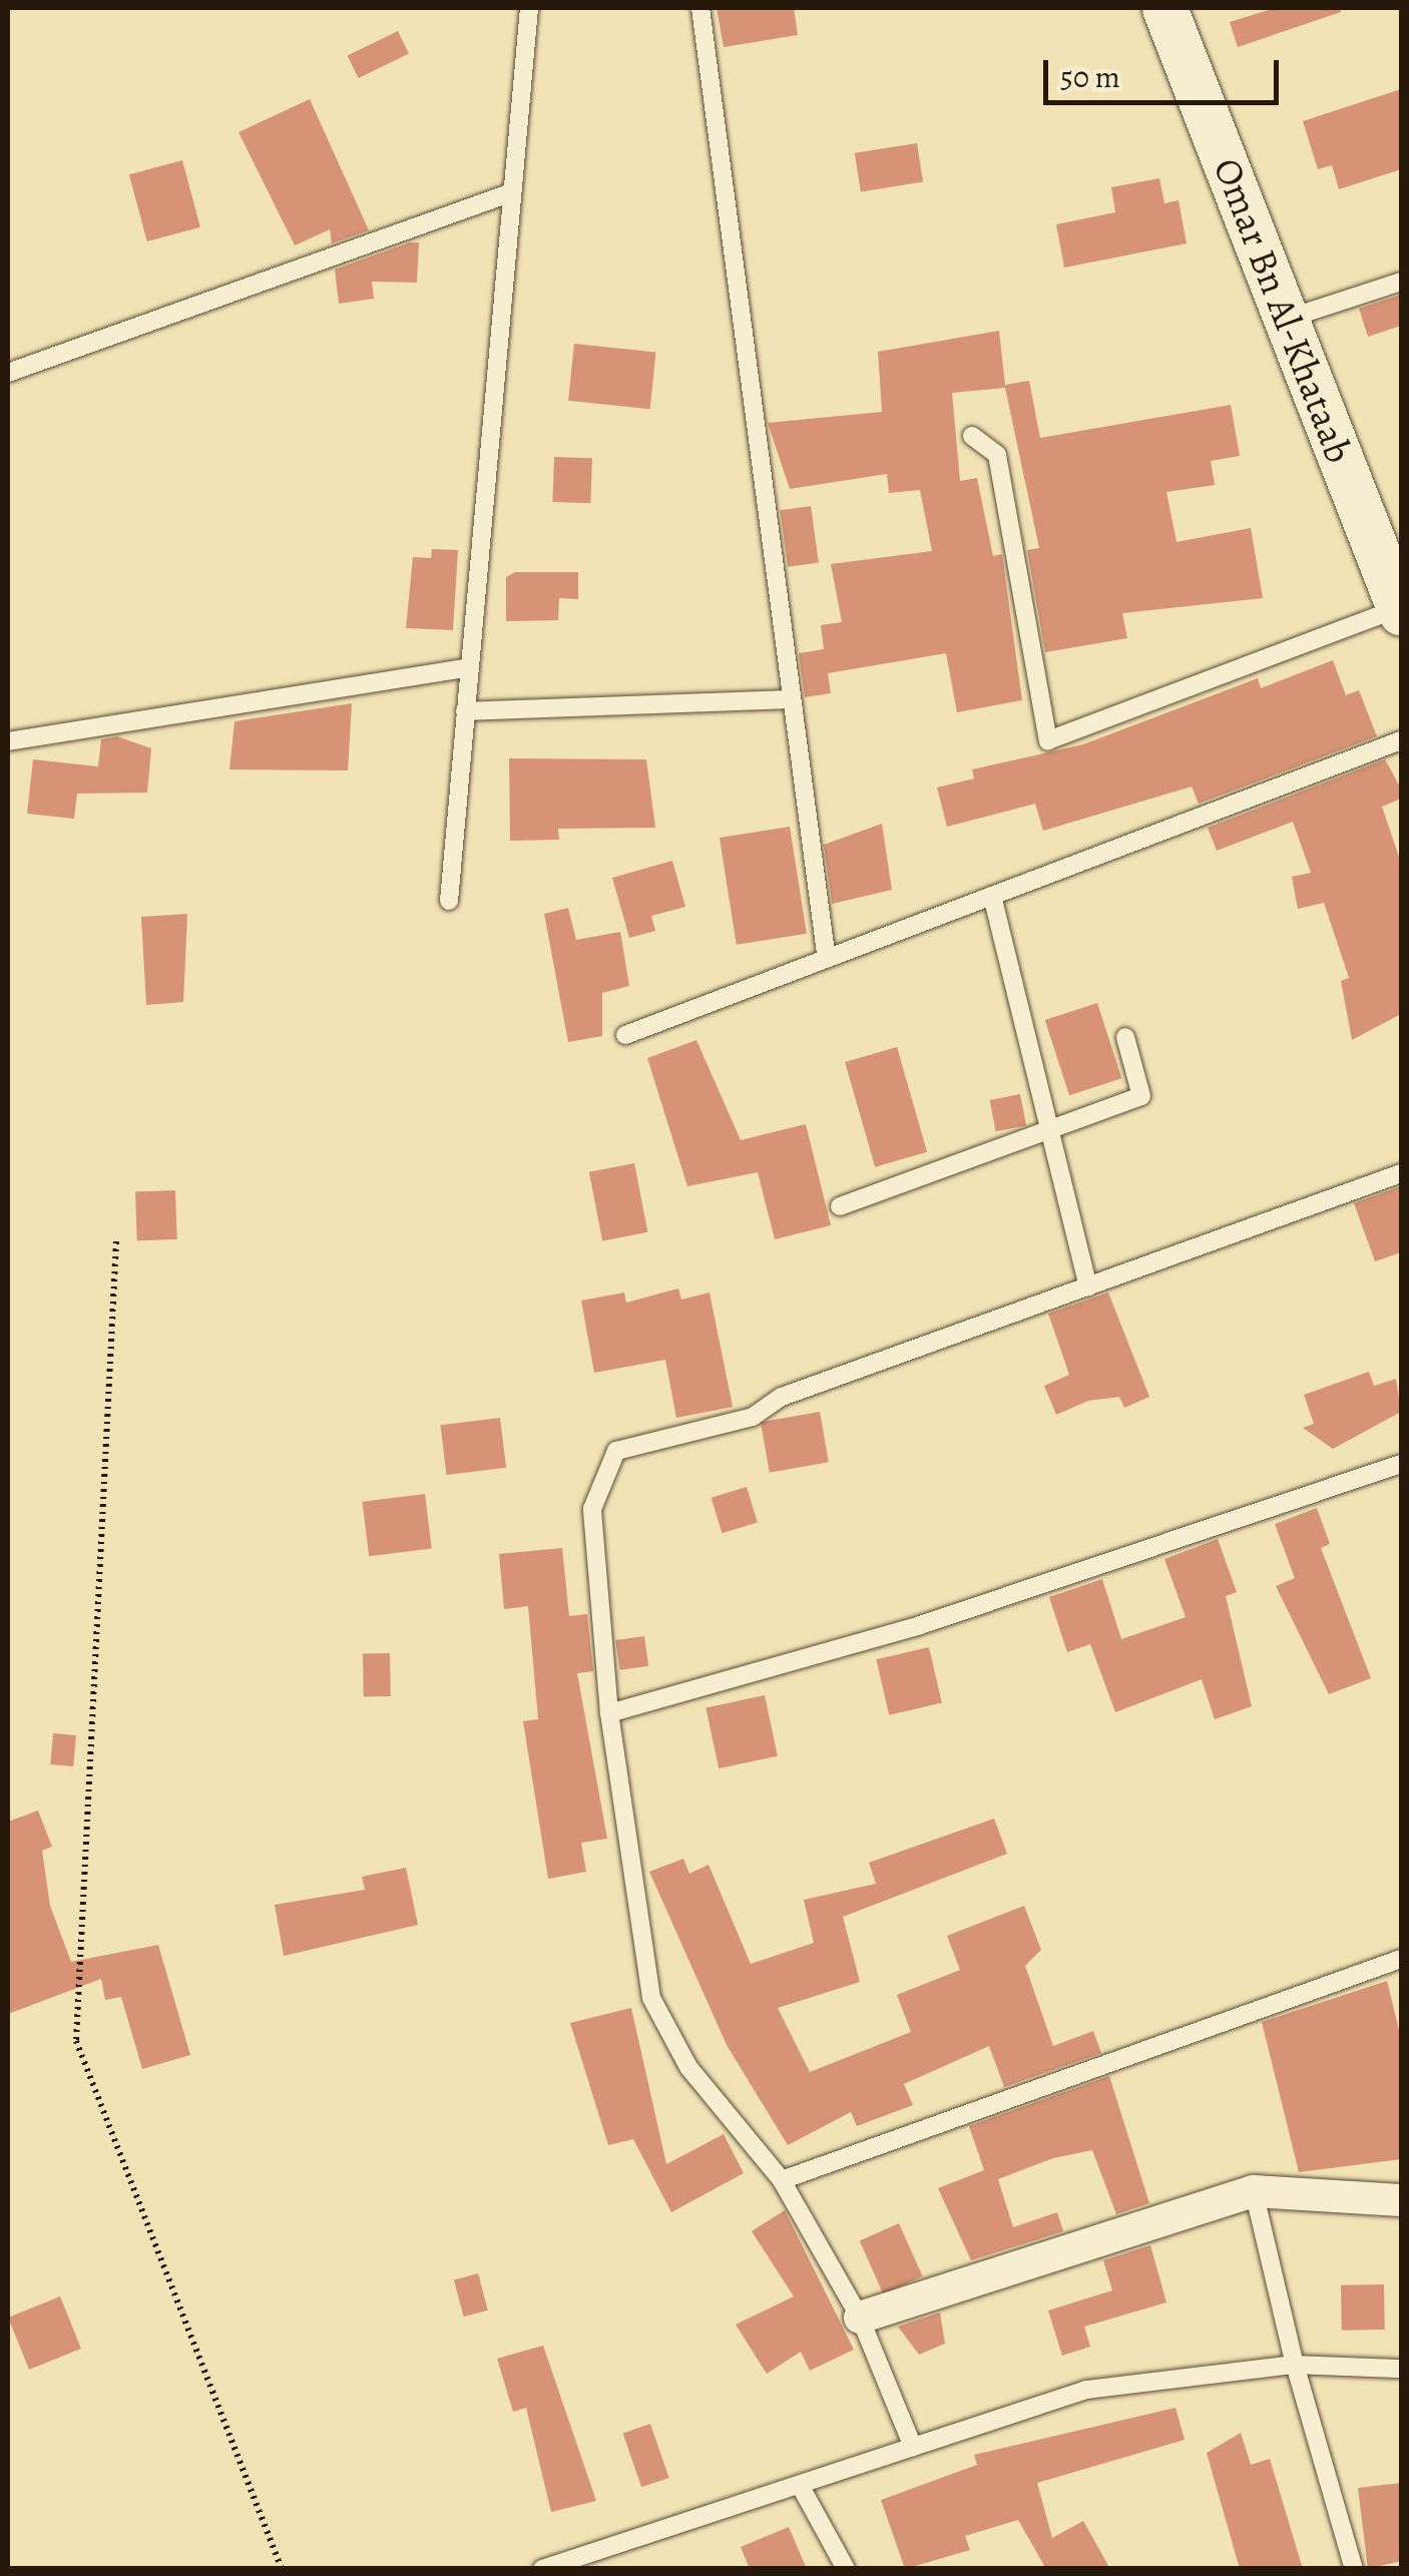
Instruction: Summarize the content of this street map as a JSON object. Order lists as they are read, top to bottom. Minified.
{"streets":{"main road":["Omar Bn Al-Khataab"]},"scale_bar":"50 m"}
